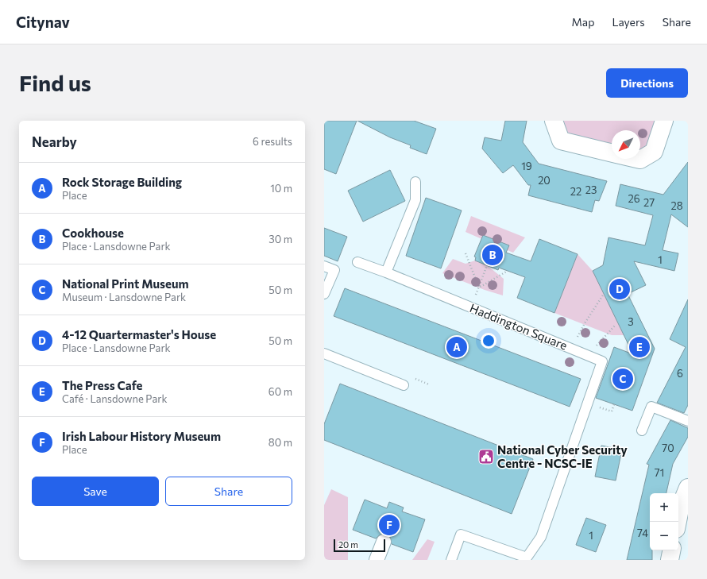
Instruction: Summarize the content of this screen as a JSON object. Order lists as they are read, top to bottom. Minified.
{"streets":{"lane":["Haddington Square"]},"places":{"public building":["National Cyber Security Centre - NCSC-IE"]},"house_numbers":["19","20","23","22","26","27","28","1","3","6","70","71","74","1"],"scale_bar":"20 m","north":"bottom left","page":{"header":"Citynav","nav":["Map","Layers","Share"],"buttons":["Directions",["Save","Share"]],"title":"Find us","heading":["Nearby","6 results"],"list":[{"mark":"A","name":"Rock Storage Building","note":"Place","value":"10 m"},{"mark":"B","name":"Cookhouse","note":"Place · Lansdowne Park","value":"30 m"},{"mark":"C","name":"National Print Museum","note":"Museum · Lansdowne Park","value":"50 m"},{"mark":"D","name":"4-12 Quartermaster's House","note":"Place · Lansdowne Park","value":"50 m"},{"mark":"E","name":"The Press Cafe","note":"Café · Lansdowne Park","value":"60 m"},{"mark":"F","name":"Irish Labour History Museum","note":"Place","value":"80 m"}],"pins":["B","D","A","E","C","F"],"map_buttons":["+","−"],"scale":"20 m"}}
